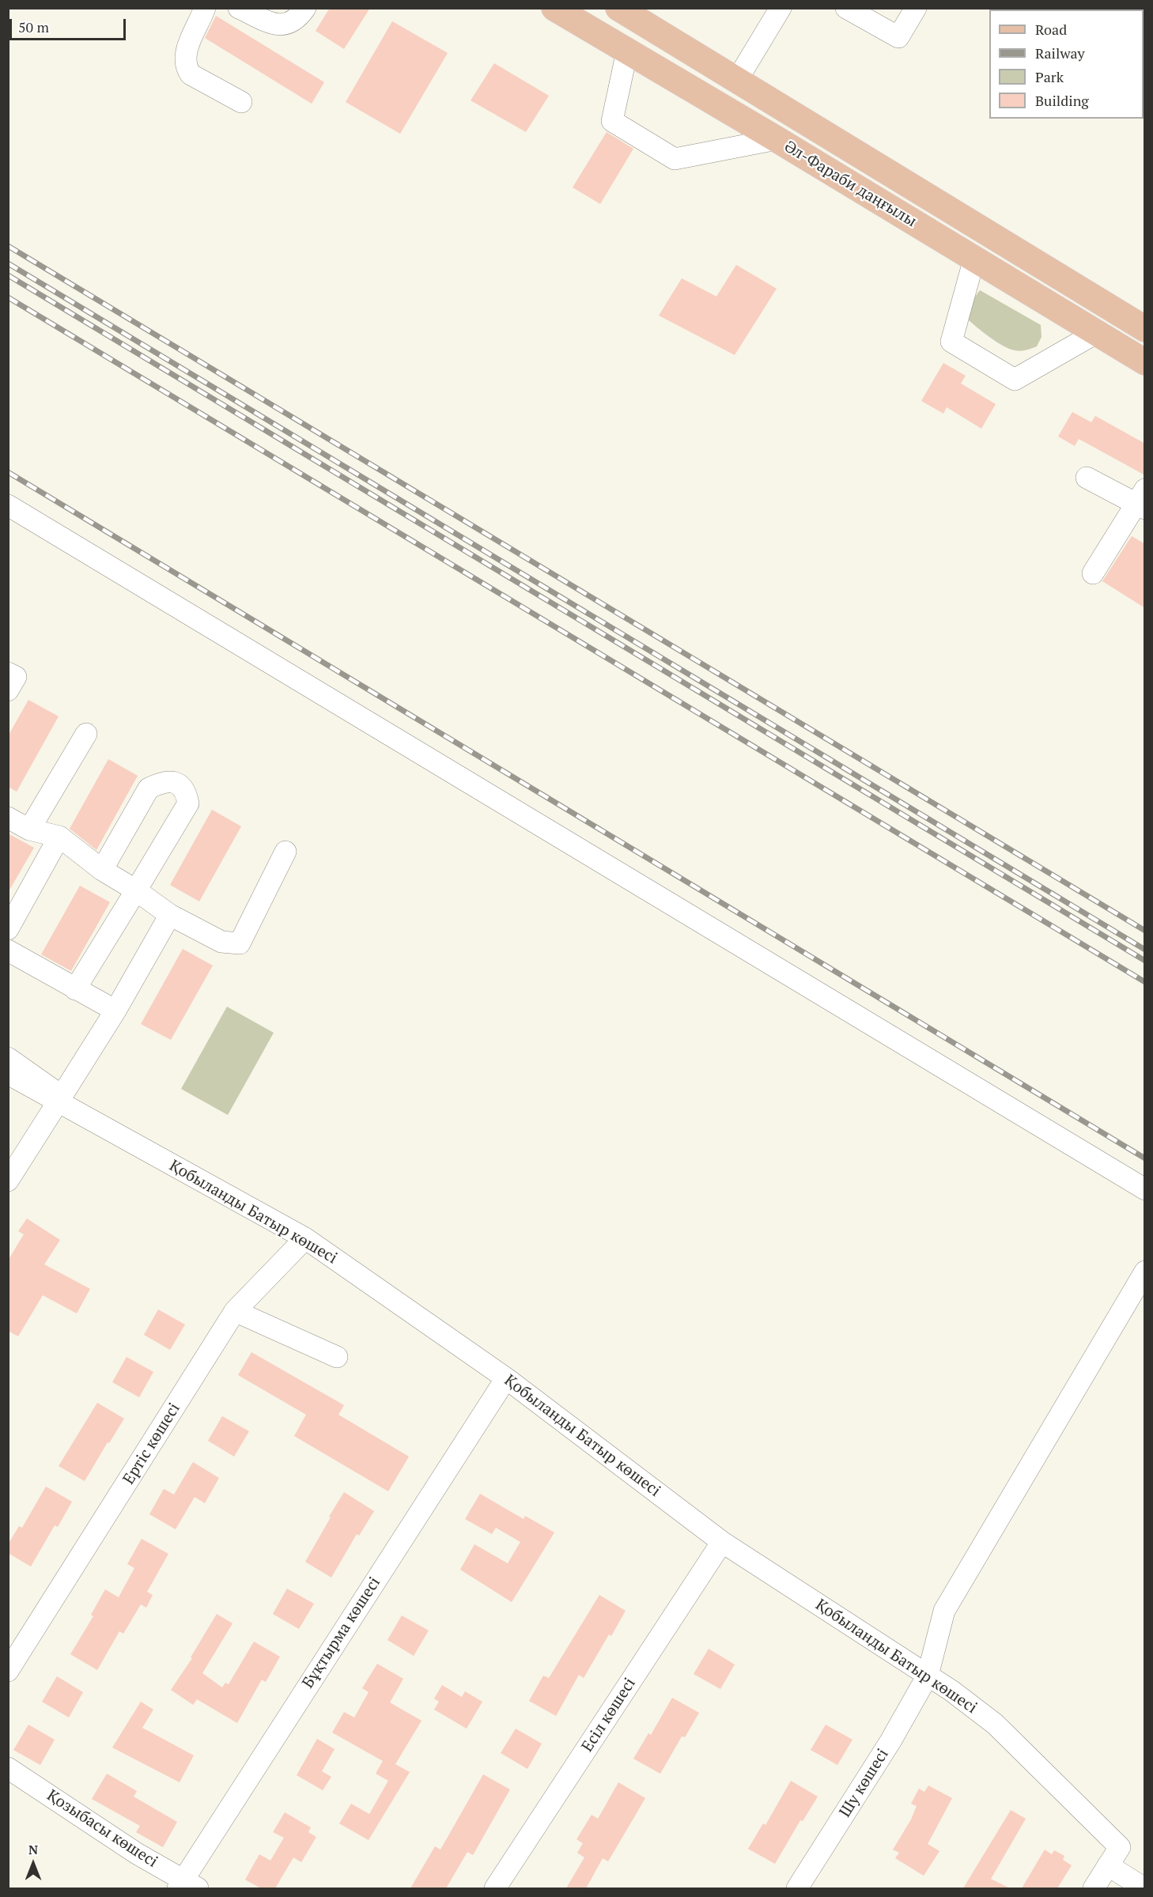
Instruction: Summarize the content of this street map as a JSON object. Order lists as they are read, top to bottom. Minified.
{"streets":{"main road":["Әл-Фараби даңғылы"],"street":["Қобыланды Батыр көшесі","Ертіс көшесі","Бұқтырма көшесі","Есіл көшесі","Шу көшесі","Қозыбасы көшесі"]},"crossings":[["Қобыланды Батыр көшесі","Ертіс көшесі"],["Қобыланды Батыр көшесі","Бұқтырма көшесі"],["Қобыланды Батыр көшесі","Есіл көшесі"],["Қобыланды Батыр көшесі","Шу көшесі"],["Бұқтырма көшесі","Қозыбасы көшесі"]],"legend":["Road","Railway","Park","Building"],"scale_bar":"50 m","north":"top"}
